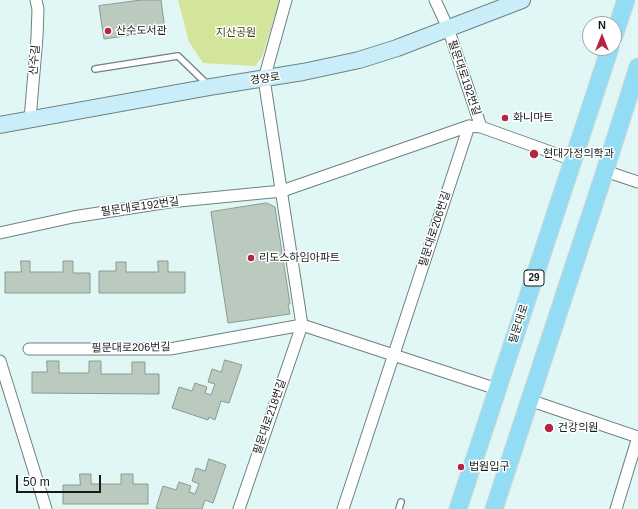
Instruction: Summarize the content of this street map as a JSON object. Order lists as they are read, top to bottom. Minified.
{"streets":{"main road":["29","필문대로"],"street":["산수길","필문대로192번길","경양로","필문대로206번길","필문대로218번길"]},"crossings":[["산수길","경양로"],["필문대로192번길","경양로"],["필문대로192번길","필문대로206번길"],["필문대로192번길","필문대로"],["필문대로206번길","필문대로"],["필문대로206번길","필문대로218번길"]],"parks":["지산공원"],"places":["산수도서관","화니마트","현대가정의학과","리도스하임아파트","건강의원","법원입구"],"scale_bar":"50 m","north":"top"}
